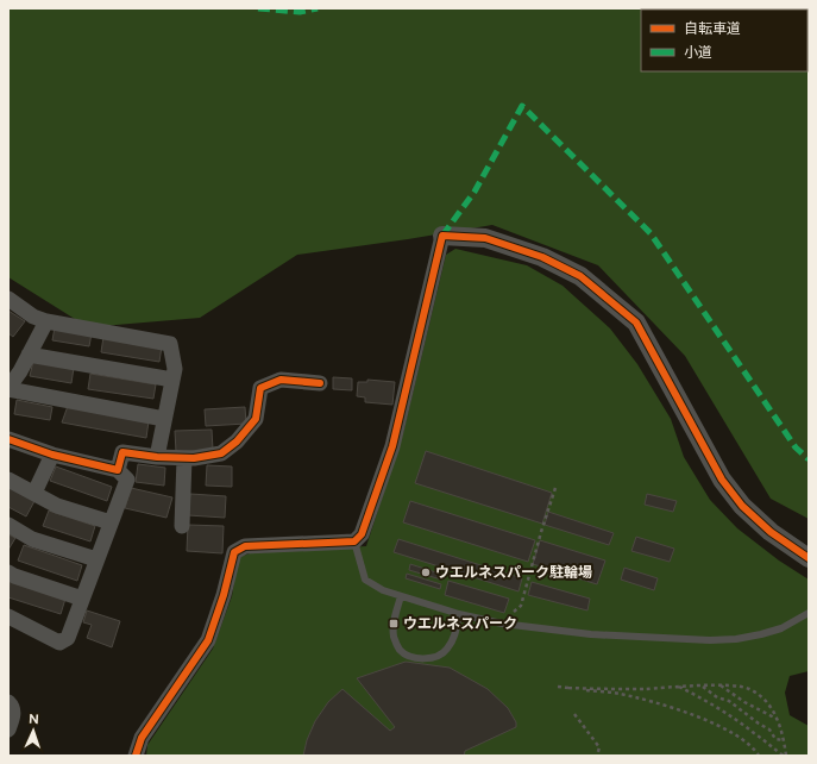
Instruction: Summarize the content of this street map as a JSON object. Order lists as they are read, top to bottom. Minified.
{"places":{"other":["ウエルネスパーク駐輪場"],"transit":["ウエルネスパーク"]},"legend":["自転車道","小道"],"north":"top"}
